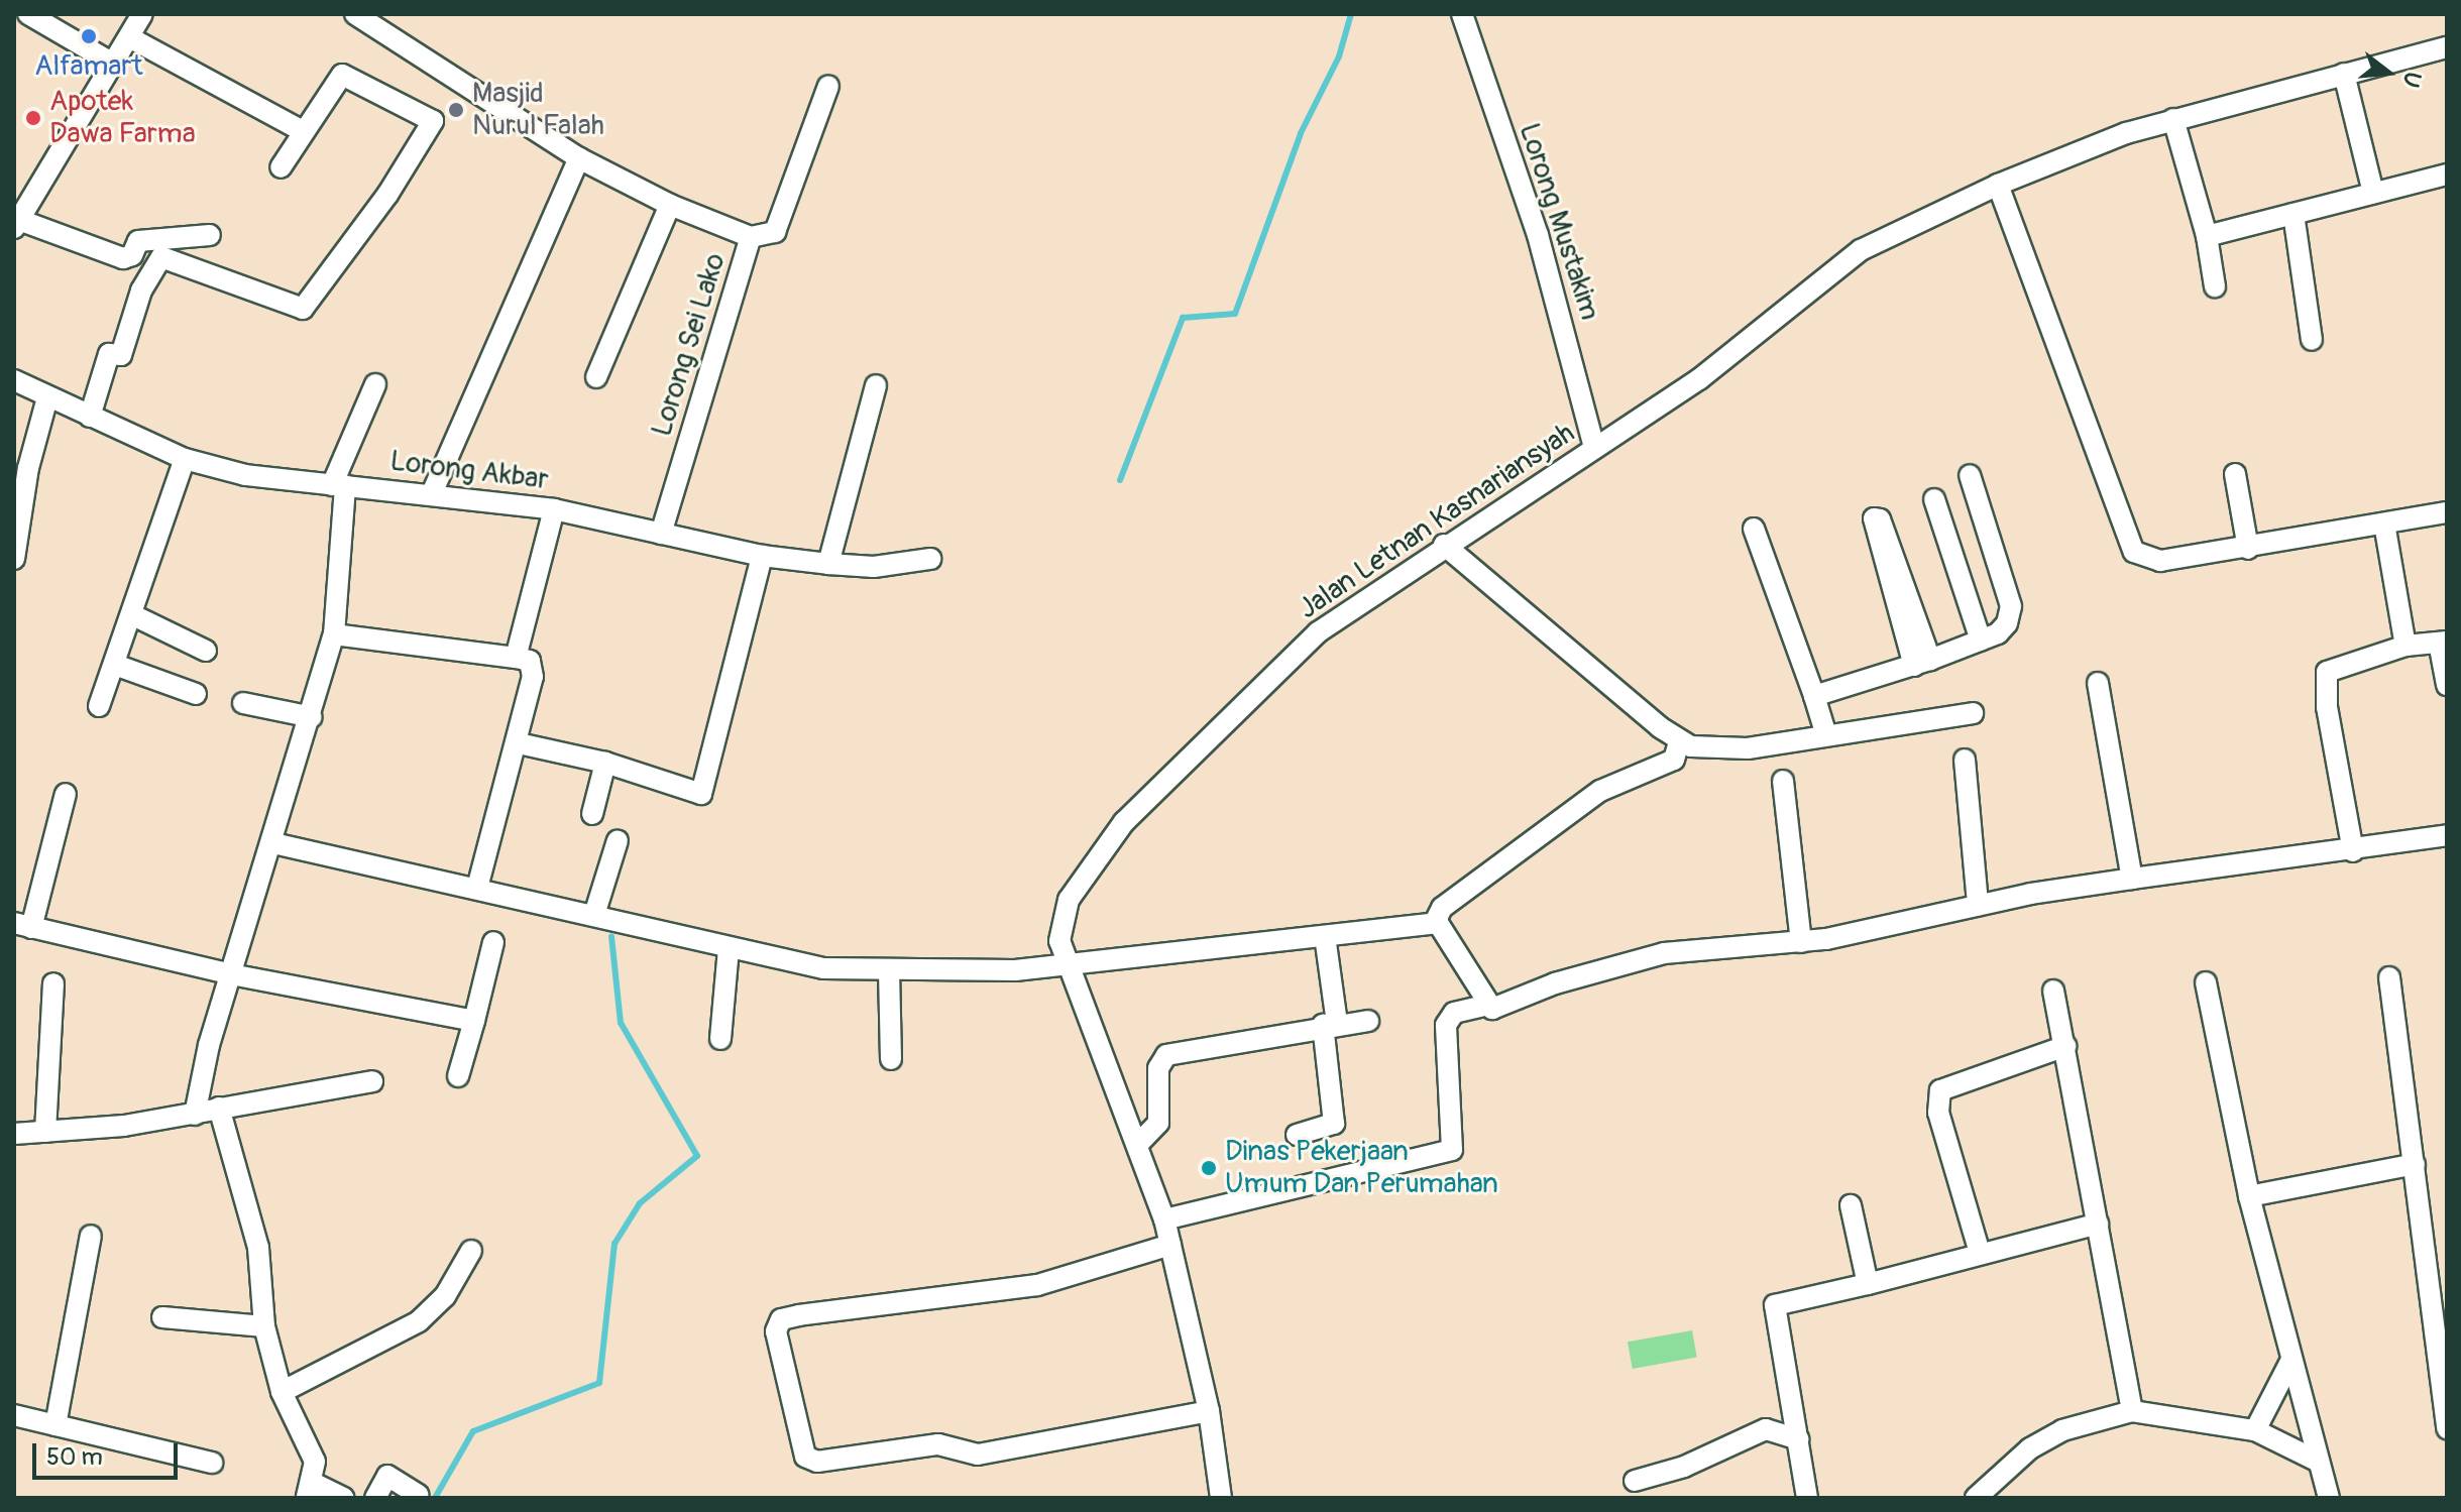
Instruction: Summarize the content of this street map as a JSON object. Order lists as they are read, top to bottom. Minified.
{"streets":{"street":["Lorong Mustakim","Lorong Sei Lako","Lorong Akbar","Jalan Letnan Kasnariansyah"]},"crossings":[["Lorong Mustakim","Jalan Letnan Kasnariansyah"],["Lorong Sei Lako","Lorong Akbar"]],"places":["Alfamart","Masjid Nurul Falah","Apotek Dawa Farma","Dinas Pekerjaan Umum Dan Perumahan"],"scale_bar":"50 m","north":"right"}
